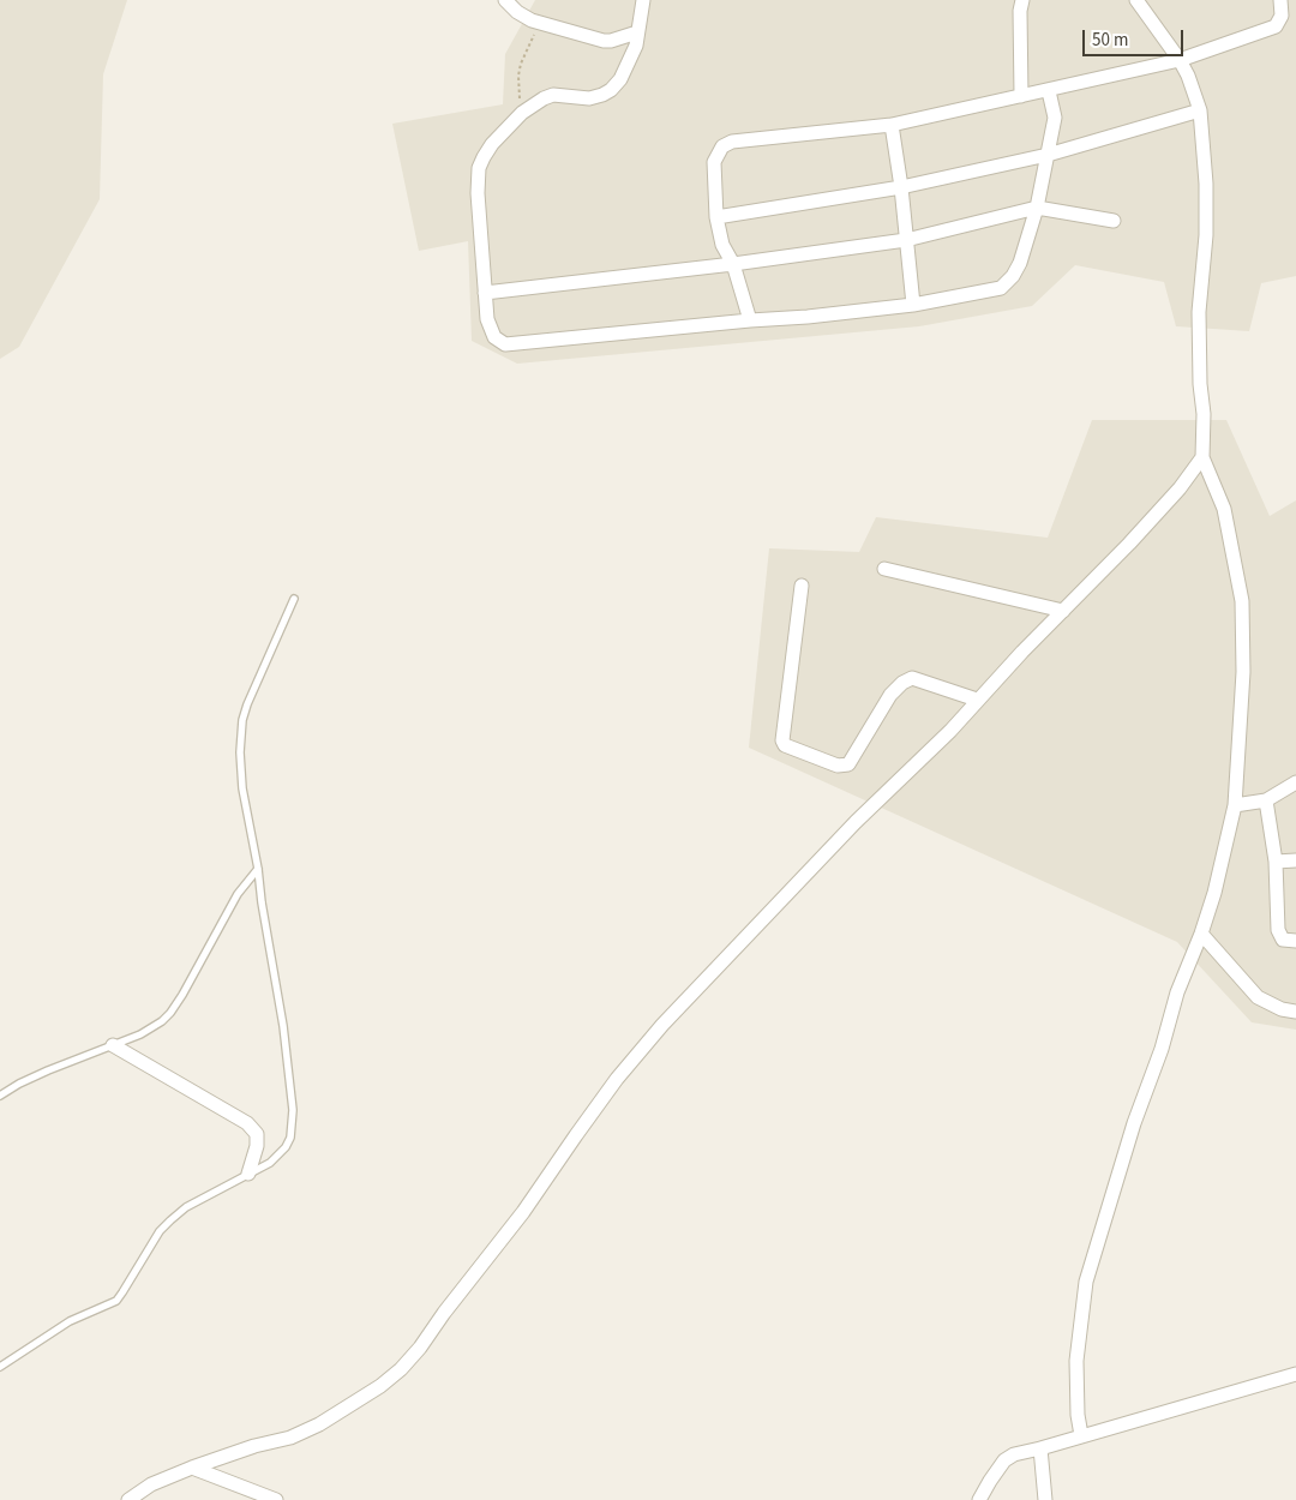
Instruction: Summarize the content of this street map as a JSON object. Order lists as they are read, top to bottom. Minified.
{"scale_bar":"50 m"}
